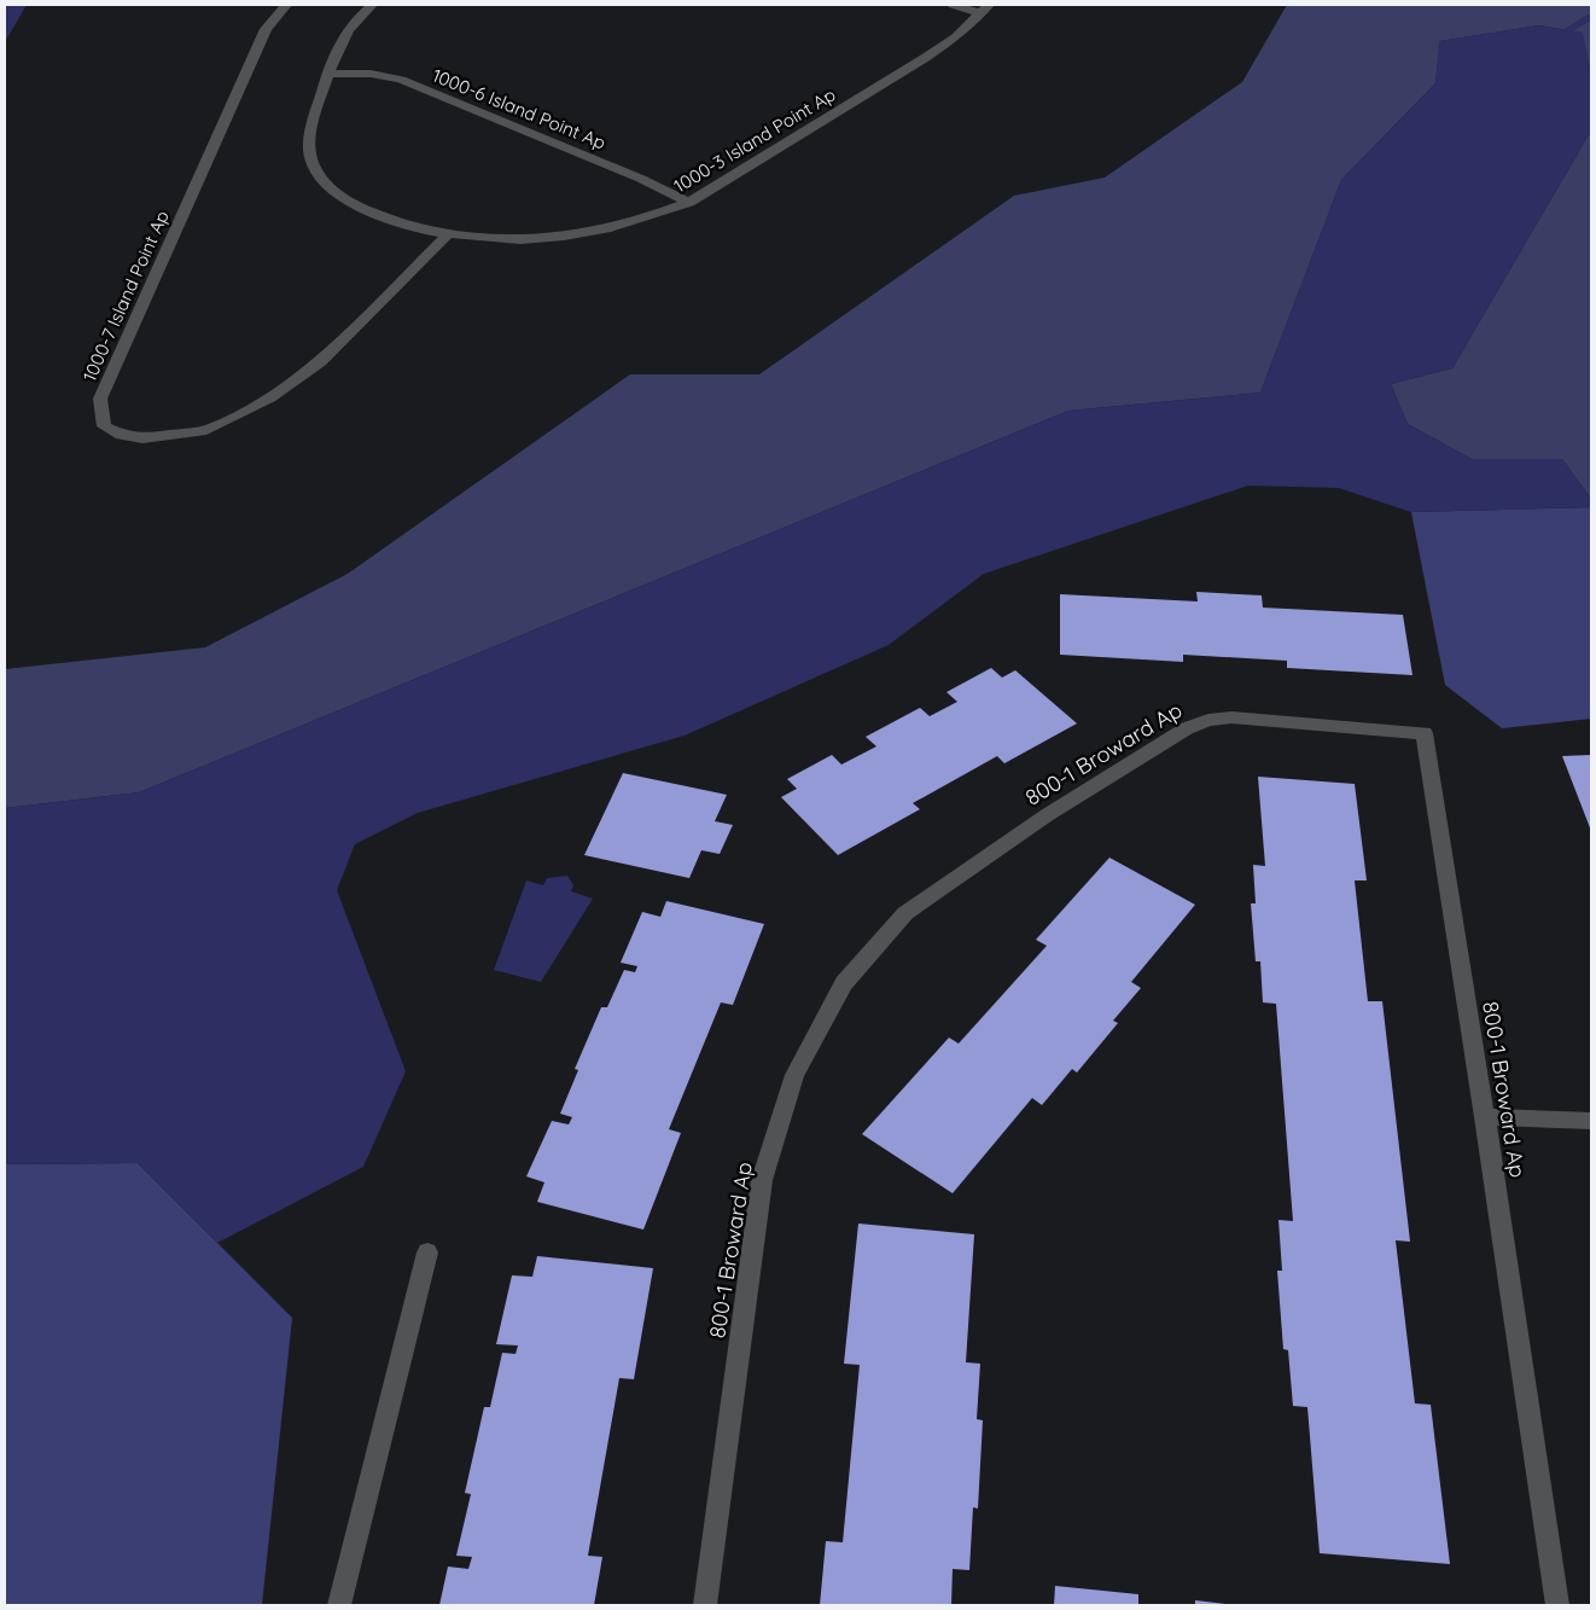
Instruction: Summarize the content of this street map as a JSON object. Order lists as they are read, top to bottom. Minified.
{"streets":{"street":["1000-6 Island Point Ap","1000-3 Island Point Ap","1000-7 Island Point Ap","800-1 Broward Ap"]},"crossings":[["1000-6 Island Point Ap","1000-3 Island Point Ap"],["1000-3 Island Point Ap","1000-7 Island Point Ap"]]}
